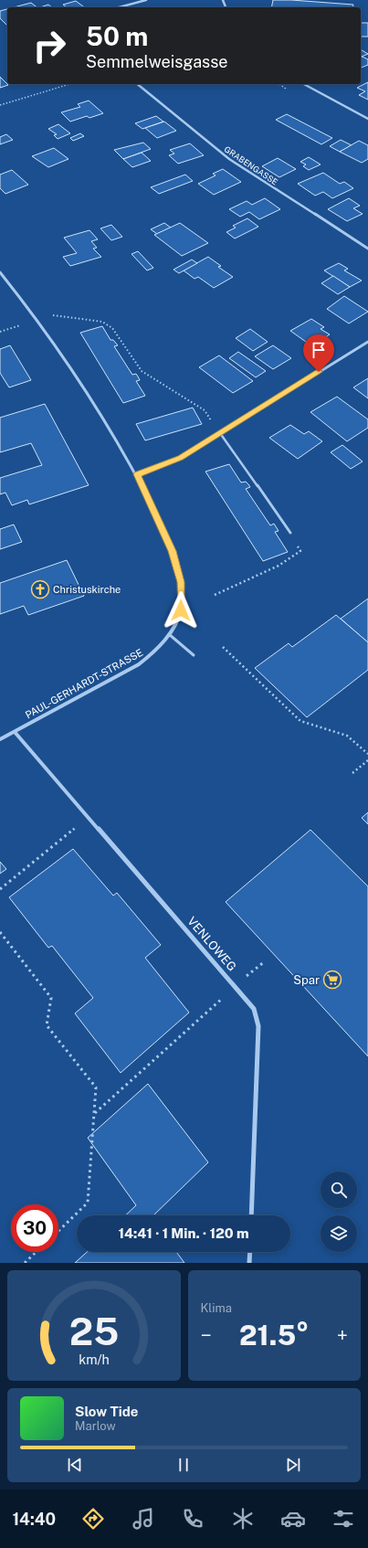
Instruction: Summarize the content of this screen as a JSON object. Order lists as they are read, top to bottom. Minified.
{"streets":{"street":["GRABENGASSE","PAUL-GERHARDT-STRASSE","VENLOWEG"]},"crossings":[["PAUL-GERHARDT-STRASSE","VENLOWEG"]],"places":{"church":["Christuskirche"],"supermarket":["Spar"]},"page":{"turn":["50 m","Semmelweisgasse"],"limit":"30","trip":"14:41 · 1 Min. · 120 m","tile":"Klima","heat":["−","21.5°","+"],"song":["Slow Tide","Marlow"],"tabs":"14:40","gauge":["25","km/h"]}}
